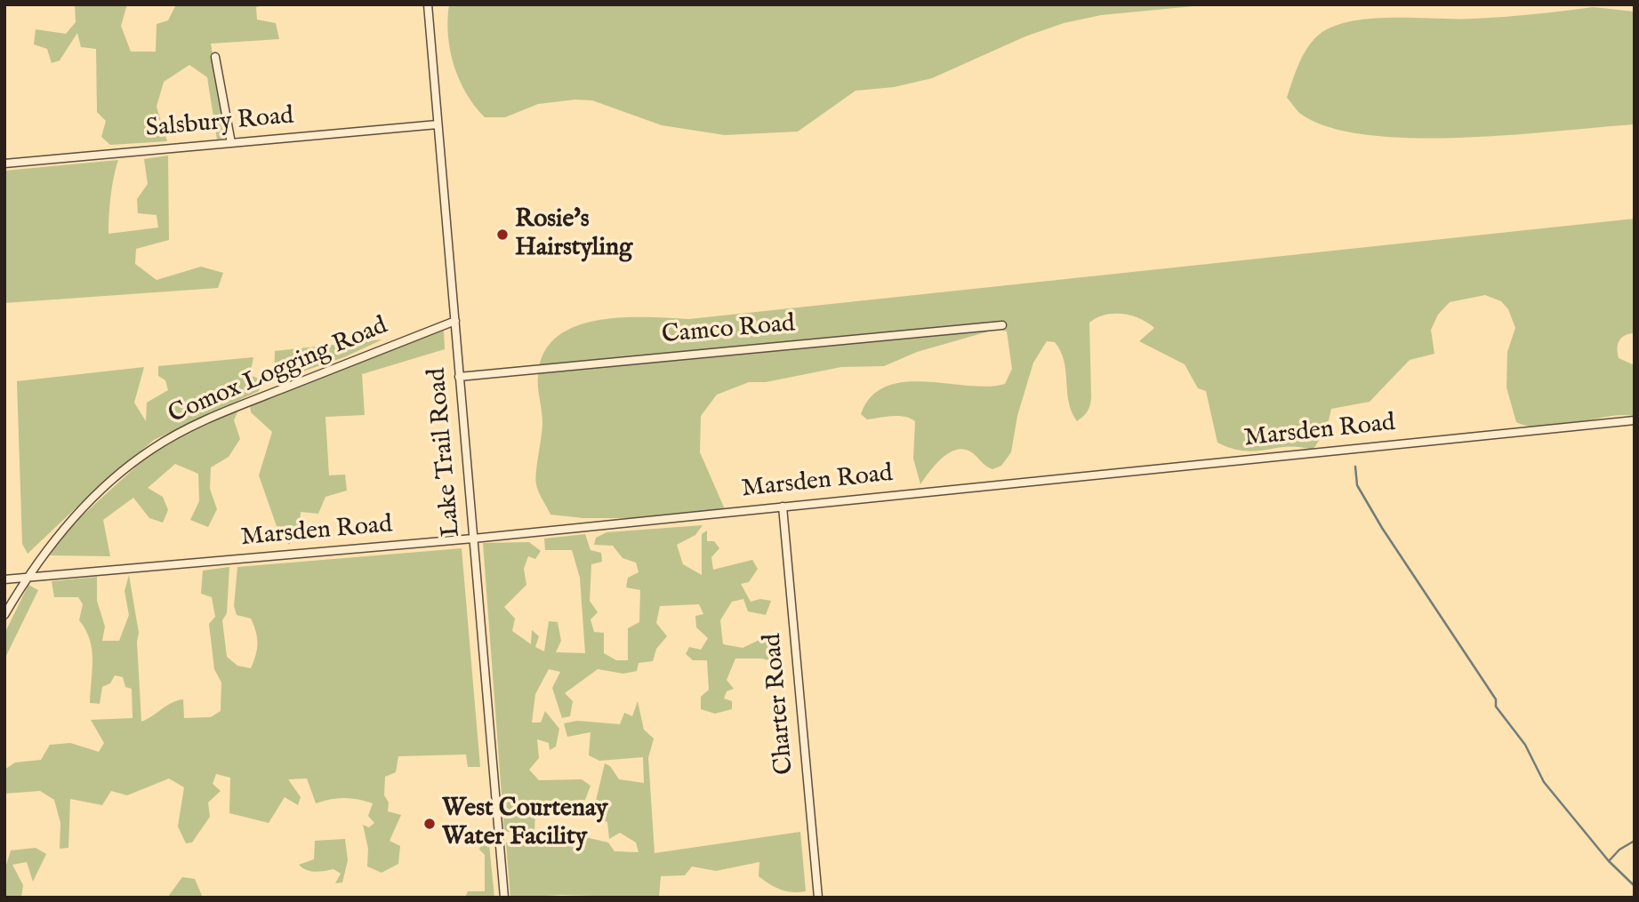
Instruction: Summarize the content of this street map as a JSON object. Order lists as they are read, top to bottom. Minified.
{"streets":{"street":["Salsbury Road","Camco Road","Comox Logging Road","Marsden Road","Lake Trail Road","Charter Road"]},"crossings":[["Salsbury Road","Lake Trail Road"],["Camco Road","Lake Trail Road"],["Comox Logging Road","Marsden Road"],["Comox Logging Road","Lake Trail Road"],["Marsden Road","Lake Trail Road"],["Marsden Road","Charter Road"]],"places":["Rosie's Hairstyling","West Courtenay Water Facility"]}
